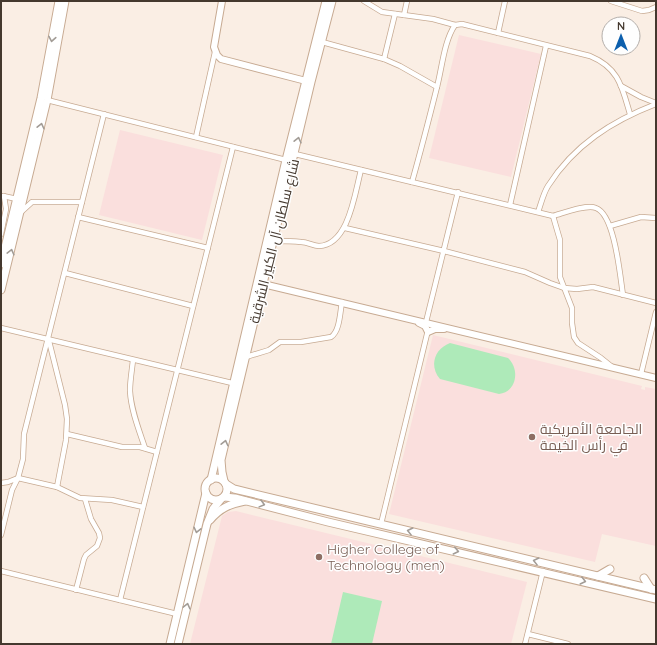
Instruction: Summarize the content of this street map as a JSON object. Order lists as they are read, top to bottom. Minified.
{"streets":{"main road":["شارع سلطان آل الكبير الشرقية"]},"places":["الجامعة الأمريكية في رأس الخيمة","Higher College of Technology (men)"],"north":"top"}
